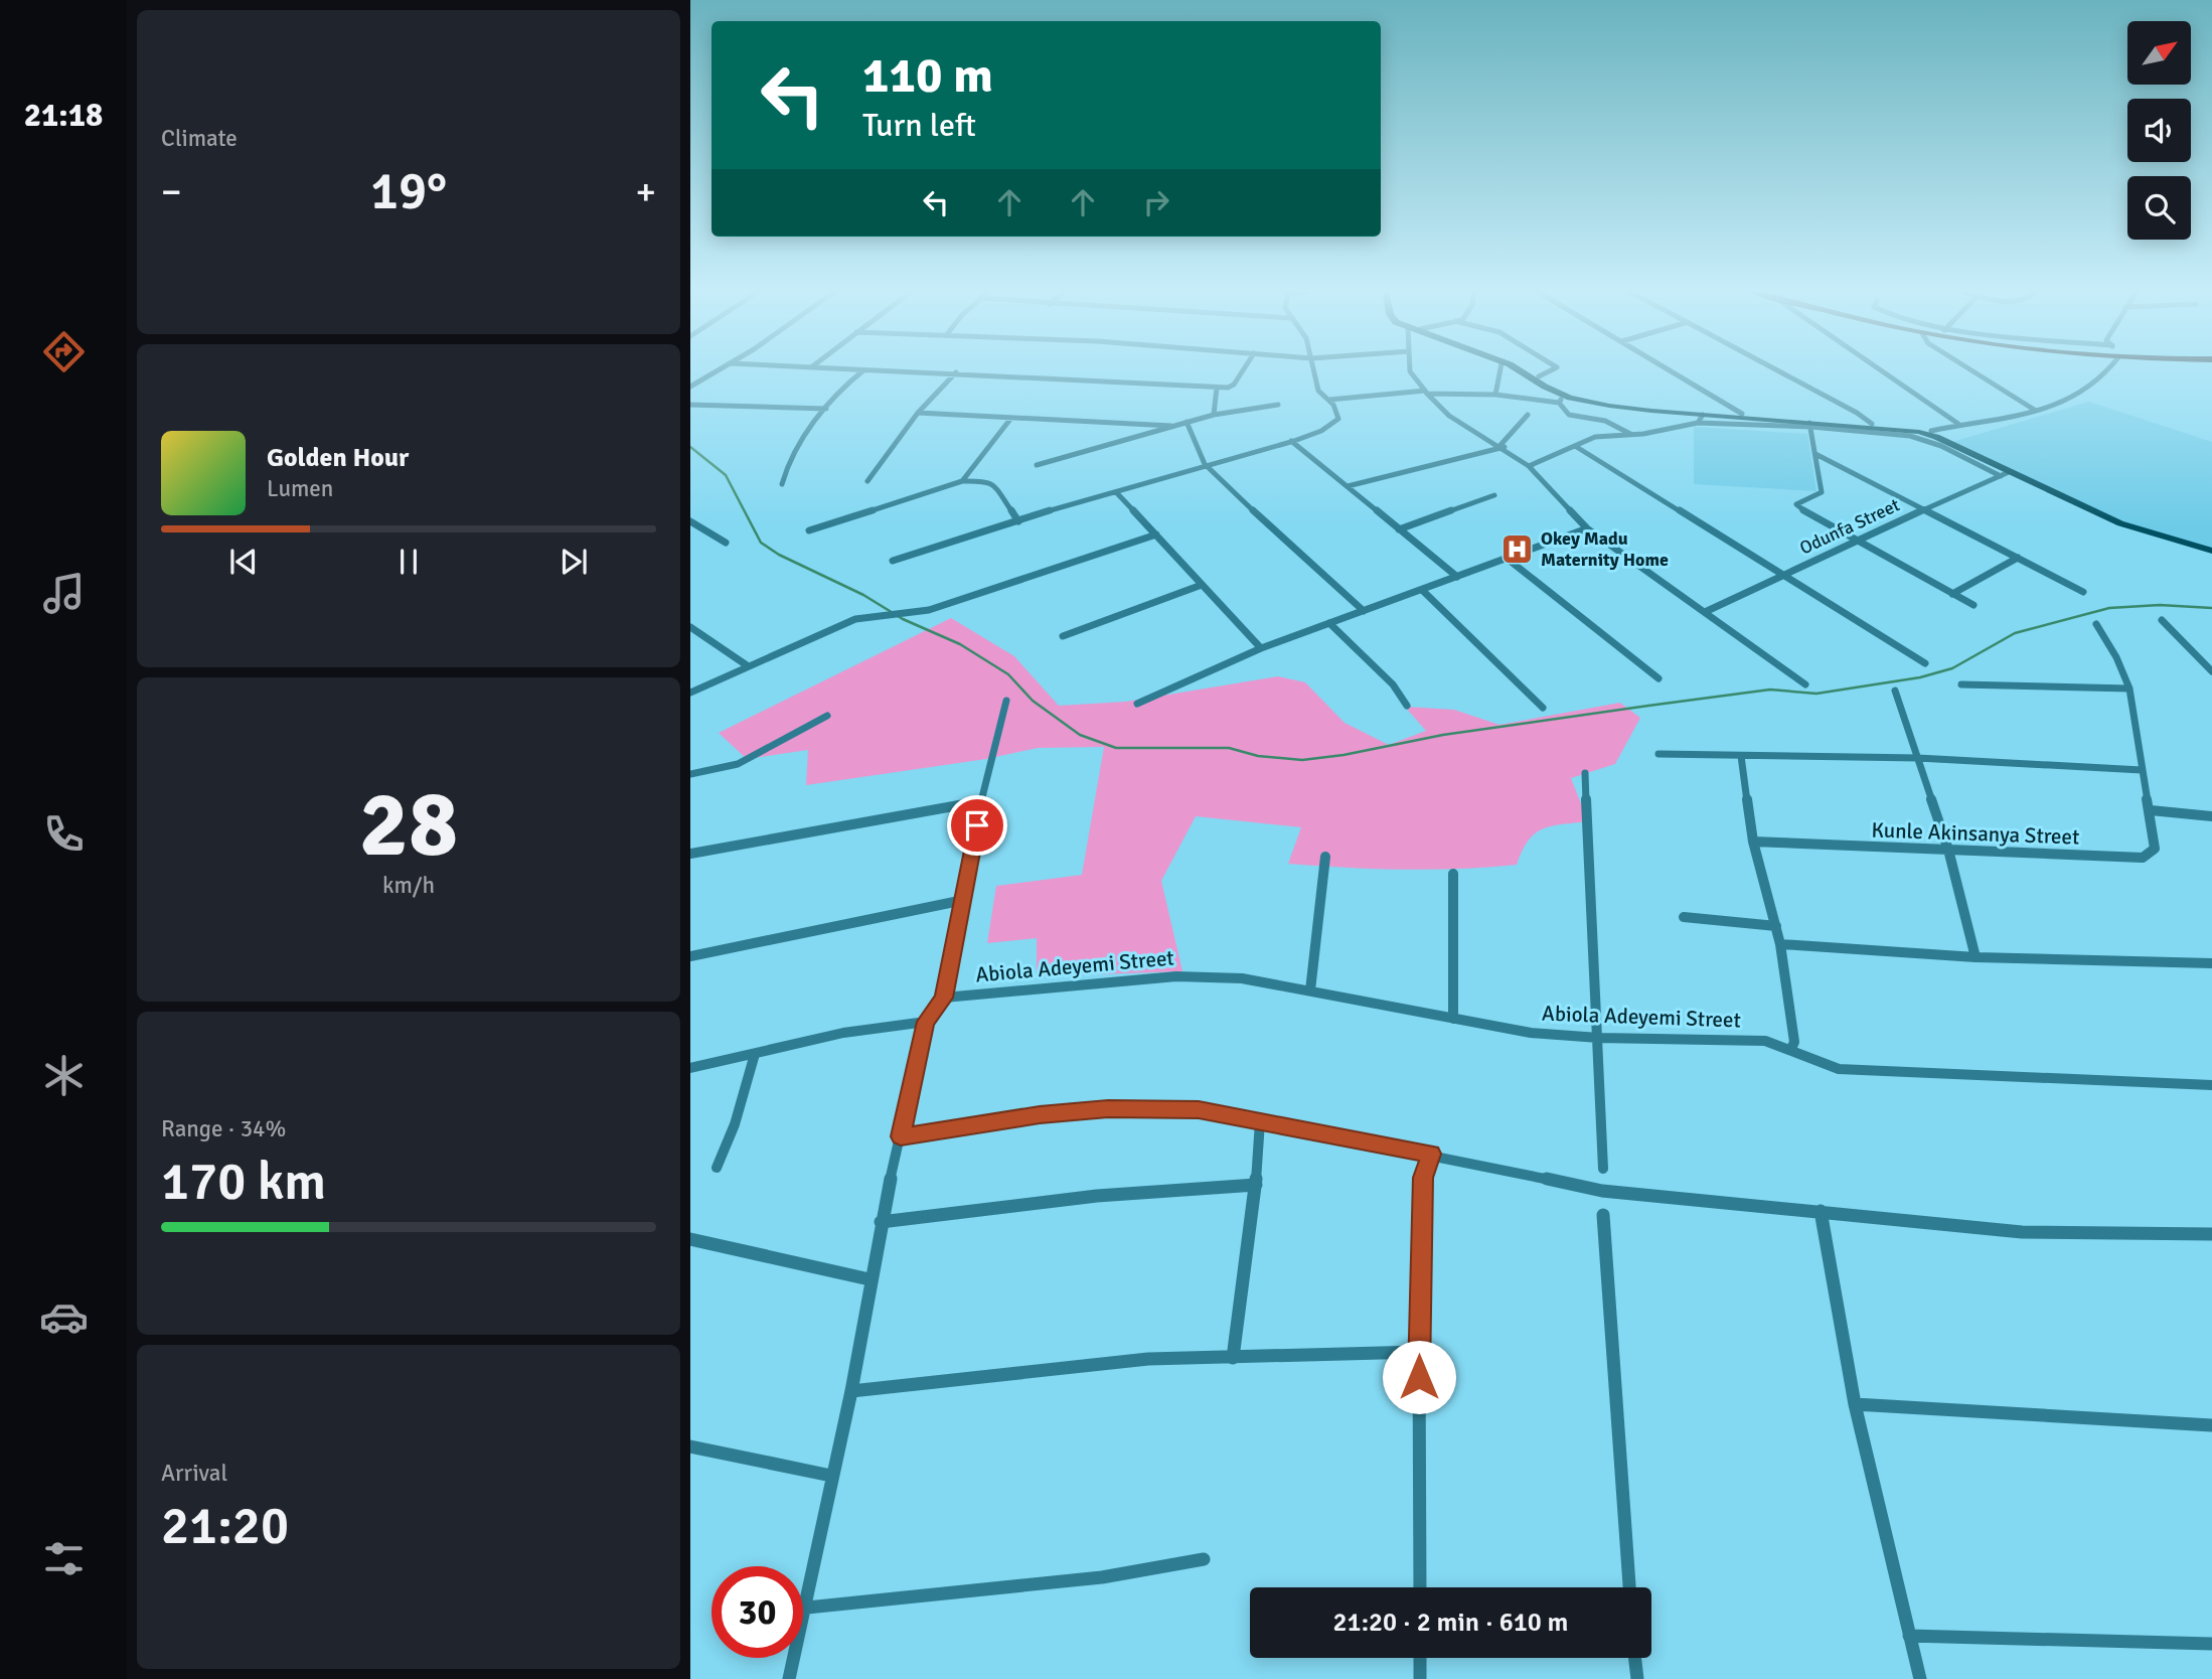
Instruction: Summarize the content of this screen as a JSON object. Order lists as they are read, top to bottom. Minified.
{"streets":{"street":["Odunfa Street","Kunle Akinsanya Street","Abiola Adeyemi Street"]},"places":{"hospital":["Okey Madu Maternity Home"]},"north":"top right","page":{"tabs":"21:18","tile":["Climate",["28","km/h"],["Range · 34%","170 km"],["Arrival","21:20"]],"turn":["110 m","Turn left"],"heat":["−","19°","+"],"song":["Golden Hour","Lumen"],"limit":"30","trip":"21:20 · 2 min · 610 m"}}
